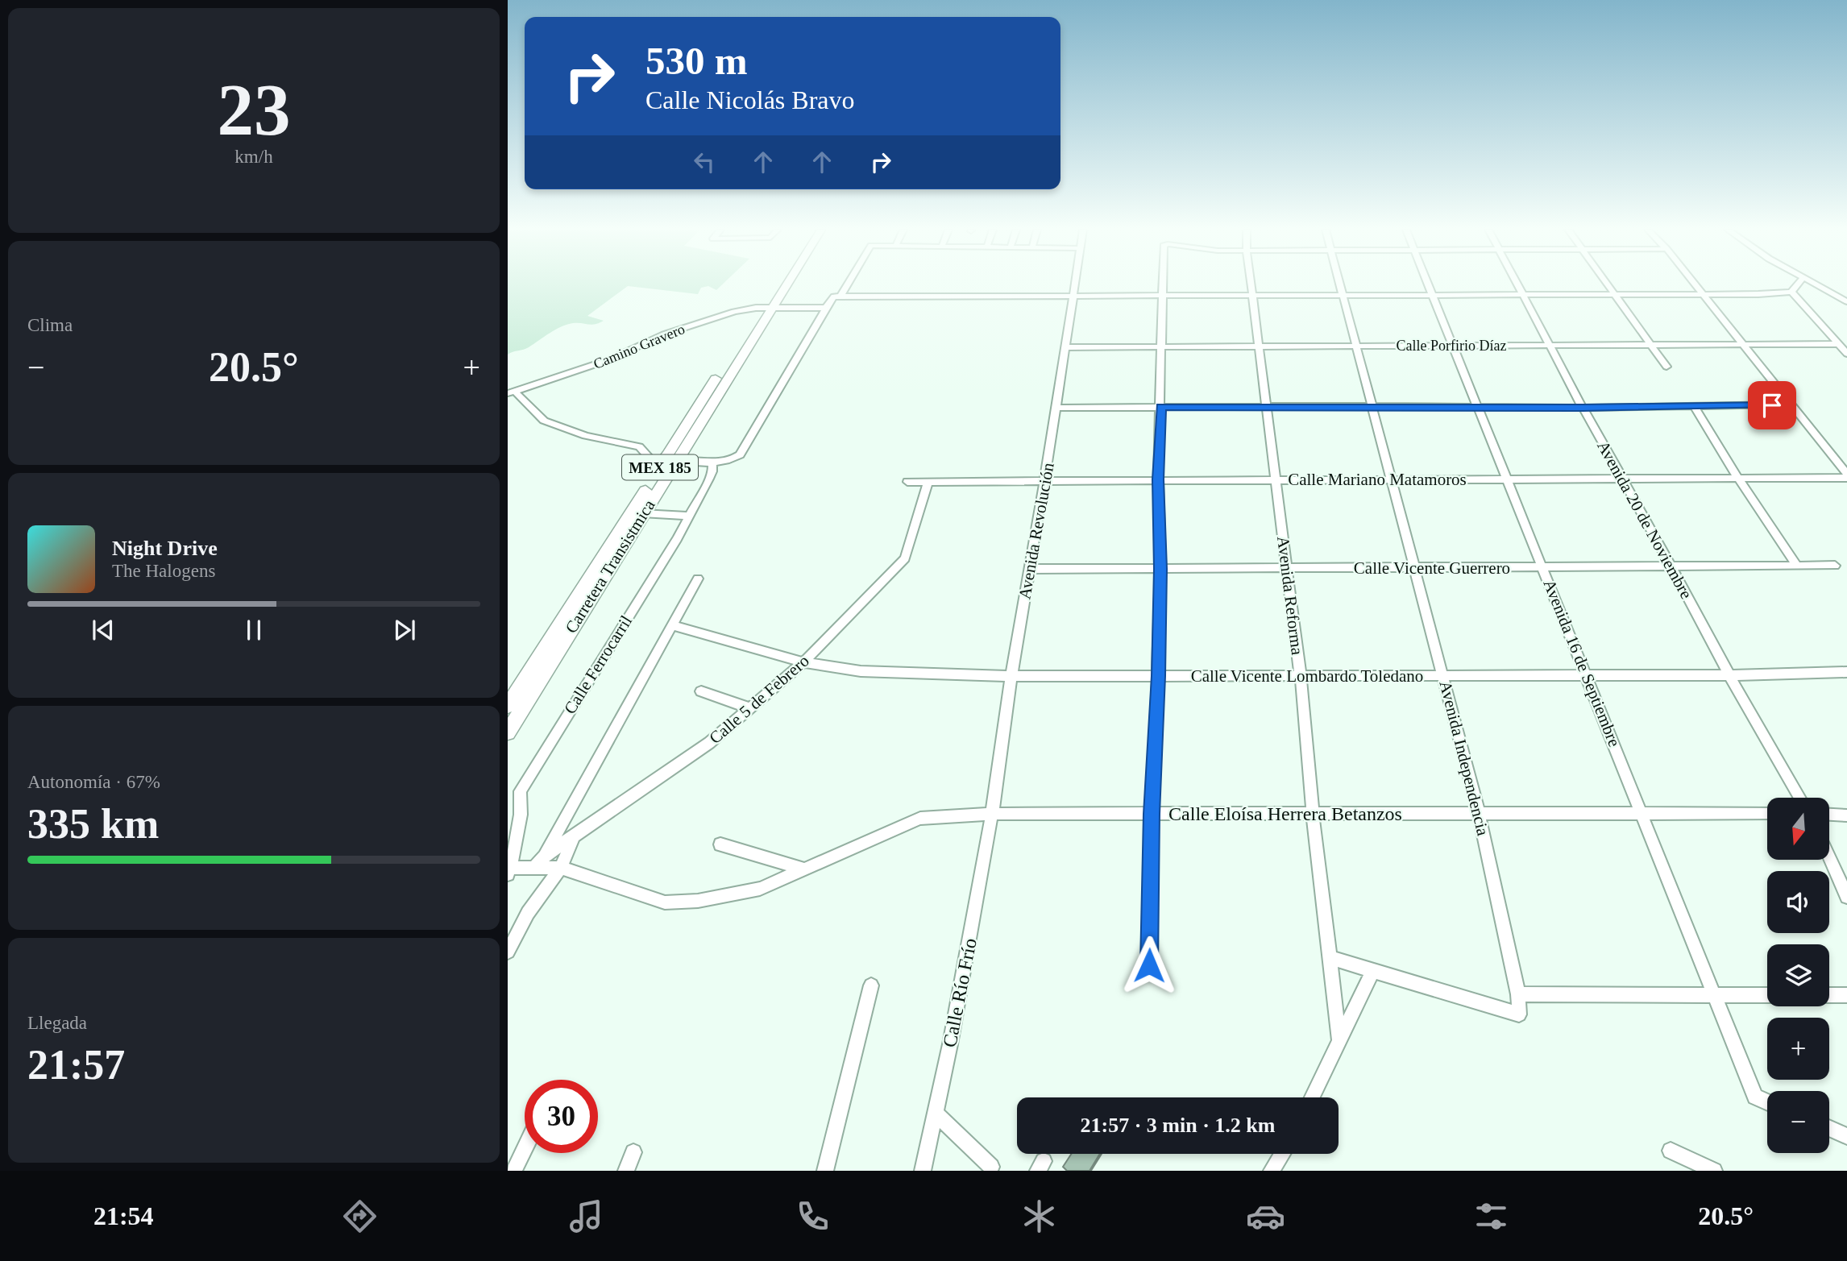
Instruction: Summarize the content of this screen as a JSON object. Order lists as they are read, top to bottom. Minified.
{"streets":{"main road":["MEX 185","Carretera Transistmica"],"street":["Calle Porfirio Díaz","Camino Gravero","Calle Mariano Matamoros","Avenida 20 de Noviembre","Avenida Revolución","Calle Vicente Guerrero","Avenida Reforma","Avenida 16 de Septiembre","Calle Ferrocarril","Calle Vicente Lombardo Toledano","Calle 5 de Febrero","Avenida Independencia","Calle Eloísa Herrera Betanzos","Calle Río Frío"]},"crossings":[["Calle Porfirio Díaz","Avenida 20 de Noviembre"],["Calle Porfirio Díaz","Avenida Revolución"],["Calle Porfirio Díaz","Avenida Reforma"],["Calle Porfirio Díaz","Avenida 16 de Septiembre"],["Calle Porfirio Díaz","Avenida Independencia"],["Camino Gravero","Carretera Transistmica"],["Calle Mariano Matamoros","Avenida 20 de Noviembre"],["Calle Mariano Matamoros","Avenida Revolución"],["Calle Mariano Matamoros","Avenida Reforma"],["Calle Mariano Matamoros","Avenida 16 de Septiembre"],["Calle Mariano Matamoros","Calle 5 de Febrero"],["Calle Mariano Matamoros","Avenida Independencia"],["Avenida 20 de Noviembre","Calle Vicente Guerrero"],["Avenida 20 de Noviembre","Calle Vicente Lombardo Toledano"],["Avenida Revolución","Calle Vicente Guerrero"],["Avenida Revolución","Calle Vicente Lombardo Toledano"],["Avenida Revolución","Calle Eloísa Herrera Betanzos"],["Avenida Revolución","Calle Río Frío"],["Calle Vicente Guerrero","Avenida Reforma"],["Calle Vicente Guerrero","Avenida 16 de Septiembre"],["Calle Vicente Guerrero","Avenida Independencia"],["Avenida Reforma","Calle Vicente Lombardo Toledano"],["Avenida Reforma","Calle Eloísa Herrera Betanzos"],["Avenida 16 de Septiembre","Calle Vicente Lombardo Toledano"],["Avenida 16 de Septiembre","Calle Eloísa Herrera Betanzos"],["Calle Ferrocarril","Calle Eloísa Herrera Betanzos"],["Calle Vicente Lombardo Toledano","Calle 5 de Febrero"],["Calle Vicente Lombardo Toledano","Avenida Independencia"],["Calle 5 de Febrero","Calle Eloísa Herrera Betanzos"],["Avenida Independencia","Calle Eloísa Herrera Betanzos"],["Calle Eloísa Herrera Betanzos","Calle Río Frío"]],"north":"bottom","page":{"tile":[["23","km/h"],"Clima",["Autonomía · 67%","335 km"],["Llegada","21:57"]],"turn":["530 m","Calle Nicolás Bravo"],"heat":["−","20.5°","+"],"song":["Night Drive","The Halogens"],"map_buttons":["+","−"],"limit":"30","trip":"21:57 · 3 min · 1.2 km","tabs":["21:54","20.5°"]}}
